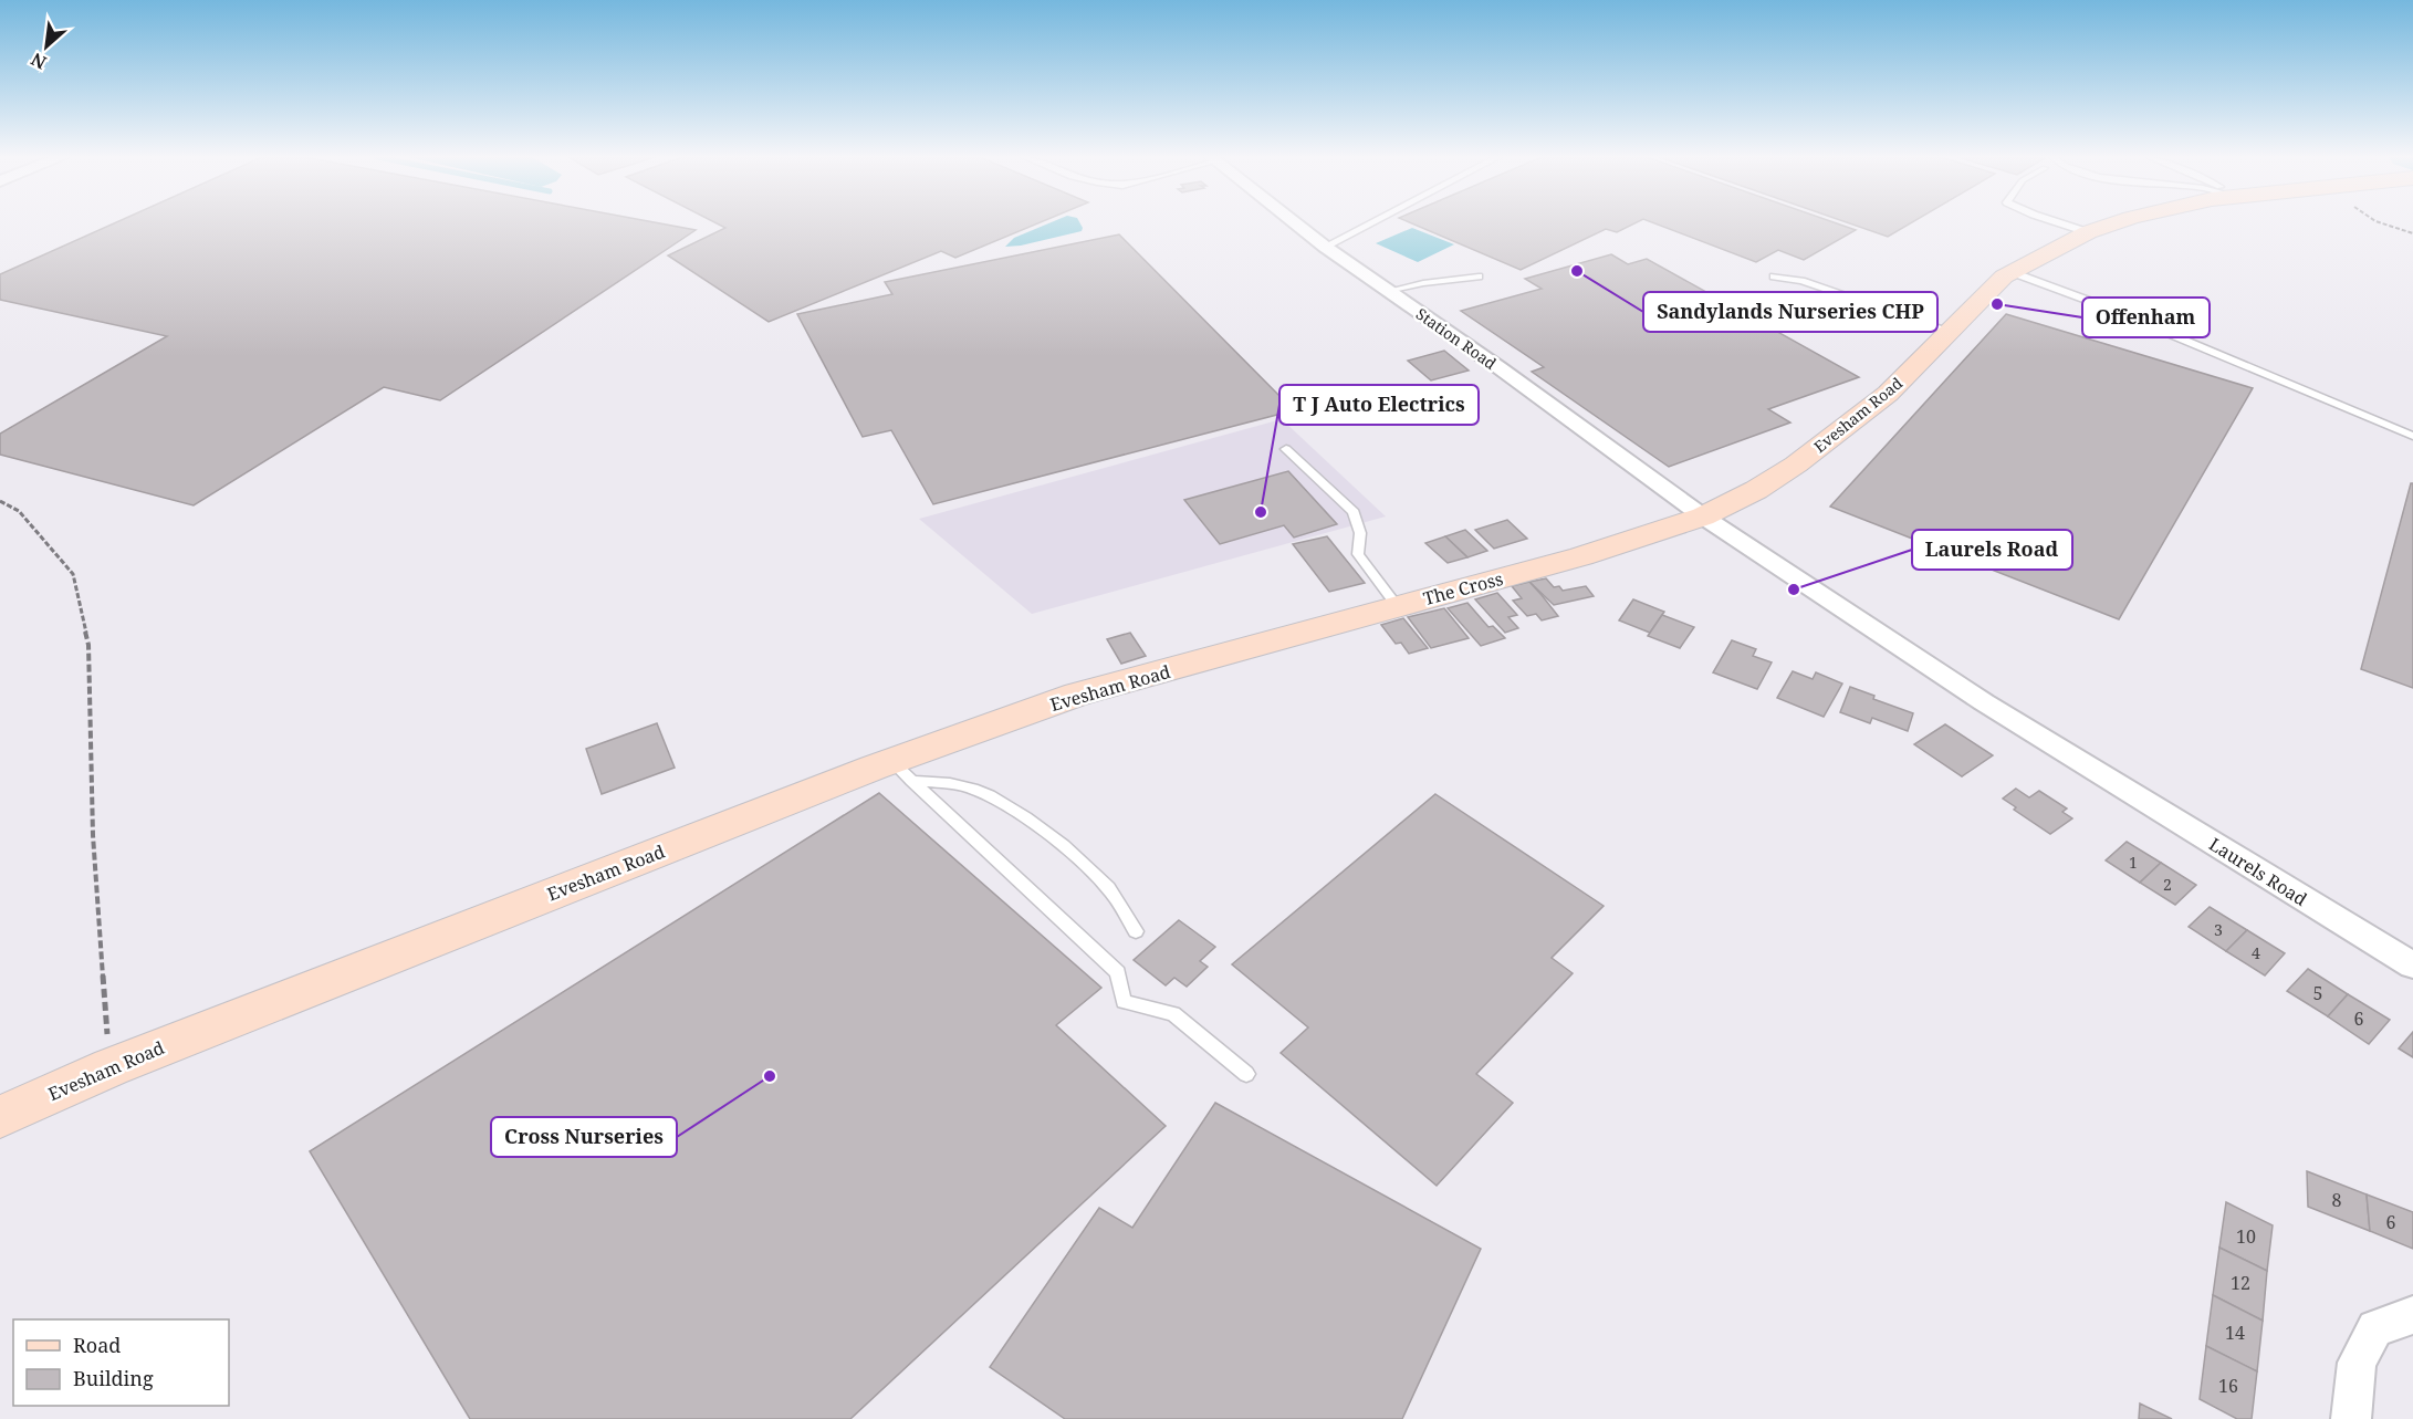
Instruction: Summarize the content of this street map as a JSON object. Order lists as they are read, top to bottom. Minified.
{"streets":{"main road":["Evesham Road","The Cross"],"street":["Station Road","Laurels Road"]},"crossings":[["Station Road","Evesham Road"],["Station Road","The Cross"],["Station Road","Laurels Road"],["Evesham Road","The Cross"],["Evesham Road","Laurels Road"],["The Cross","Laurels Road"]],"places":["Sandylands Nurseries CHP","Offenham","T J Auto Electrics","Laurels Road","Cross Nurseries"],"house_numbers":["1","2","3","4","5","6","8","6","10","12","14","16"],"legend":["Road","Building"],"north":"bottom left"}
